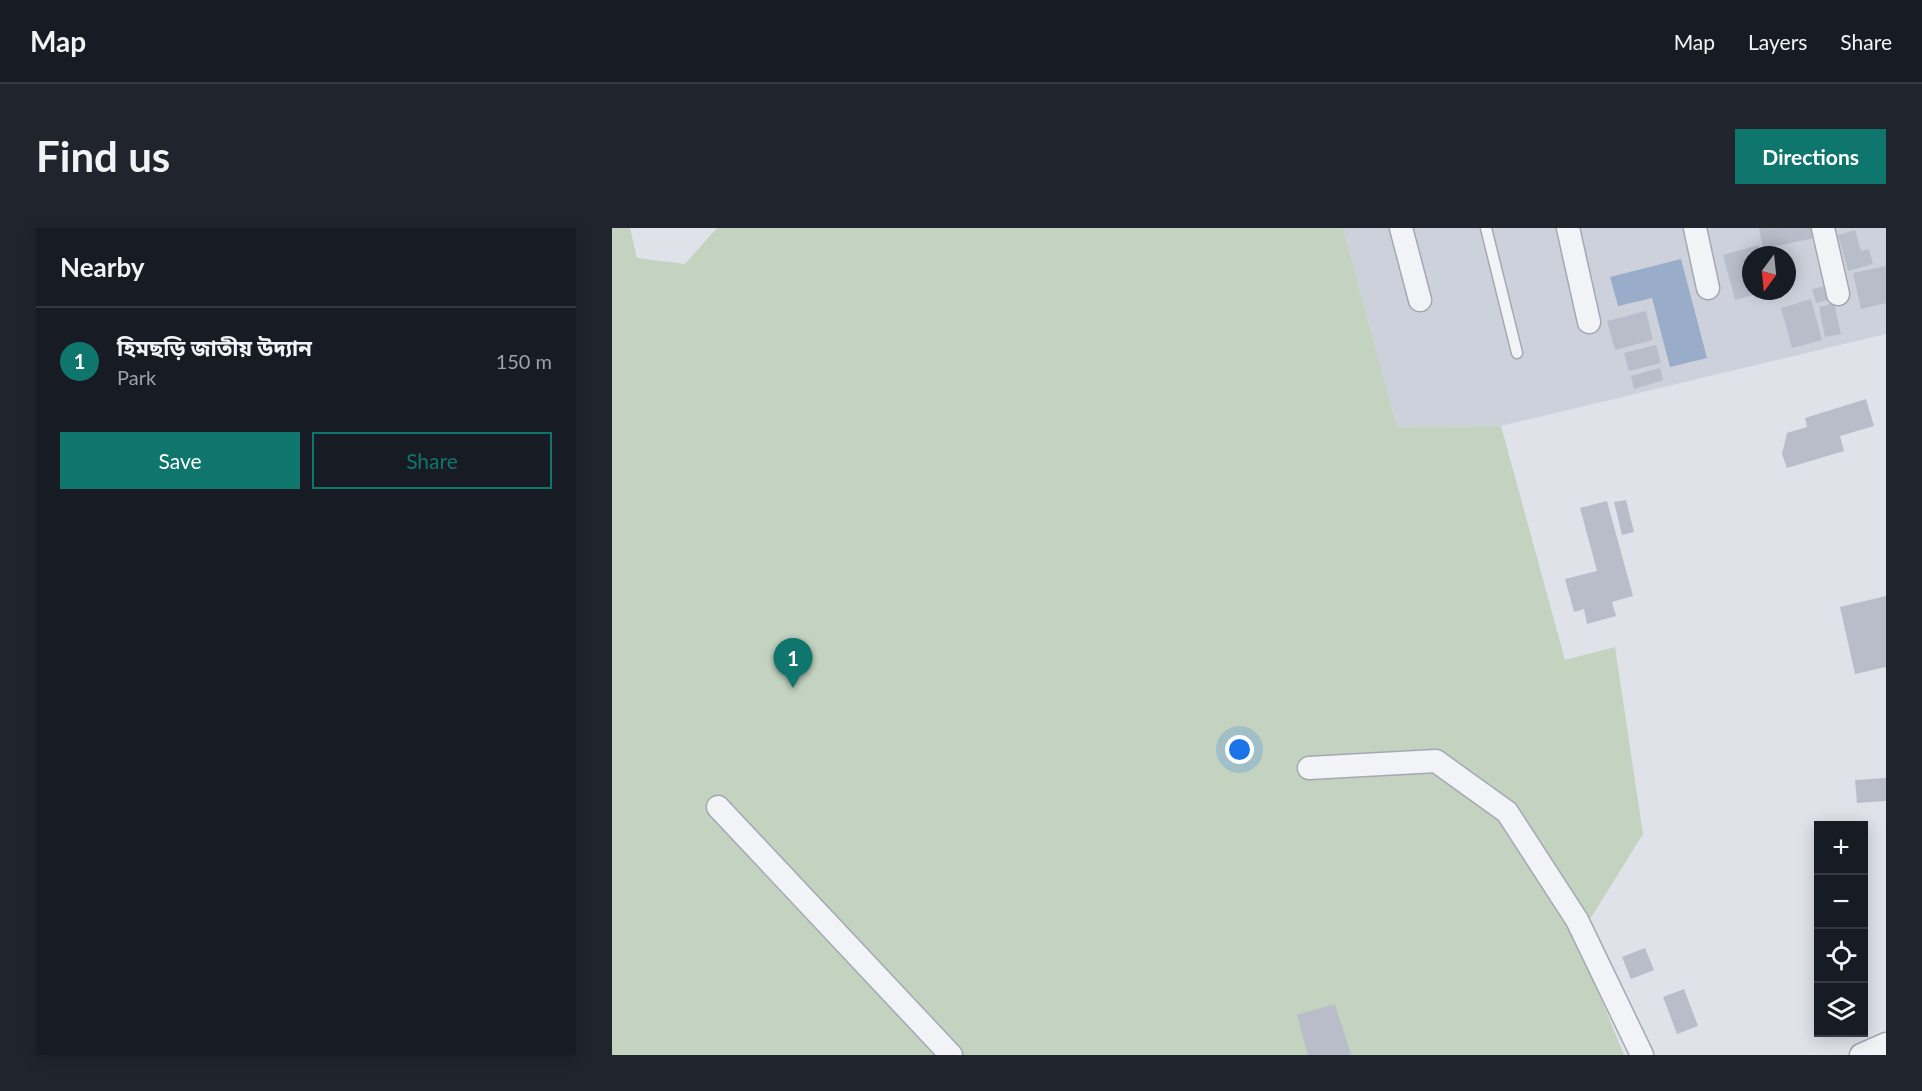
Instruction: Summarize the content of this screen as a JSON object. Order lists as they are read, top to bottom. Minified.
{"north":"bottom","page":{"header":"Map","nav":["Map","Layers","Share"],"buttons":["Directions",["Save","Share"]],"title":"Find us","heading":"Nearby","list":[{"mark":"1","name":"হিমছড়ি জাতীয় উদ্যান","note":"Park","value":"150 m"}],"pins":"1","map_buttons":["+","−"]}}
